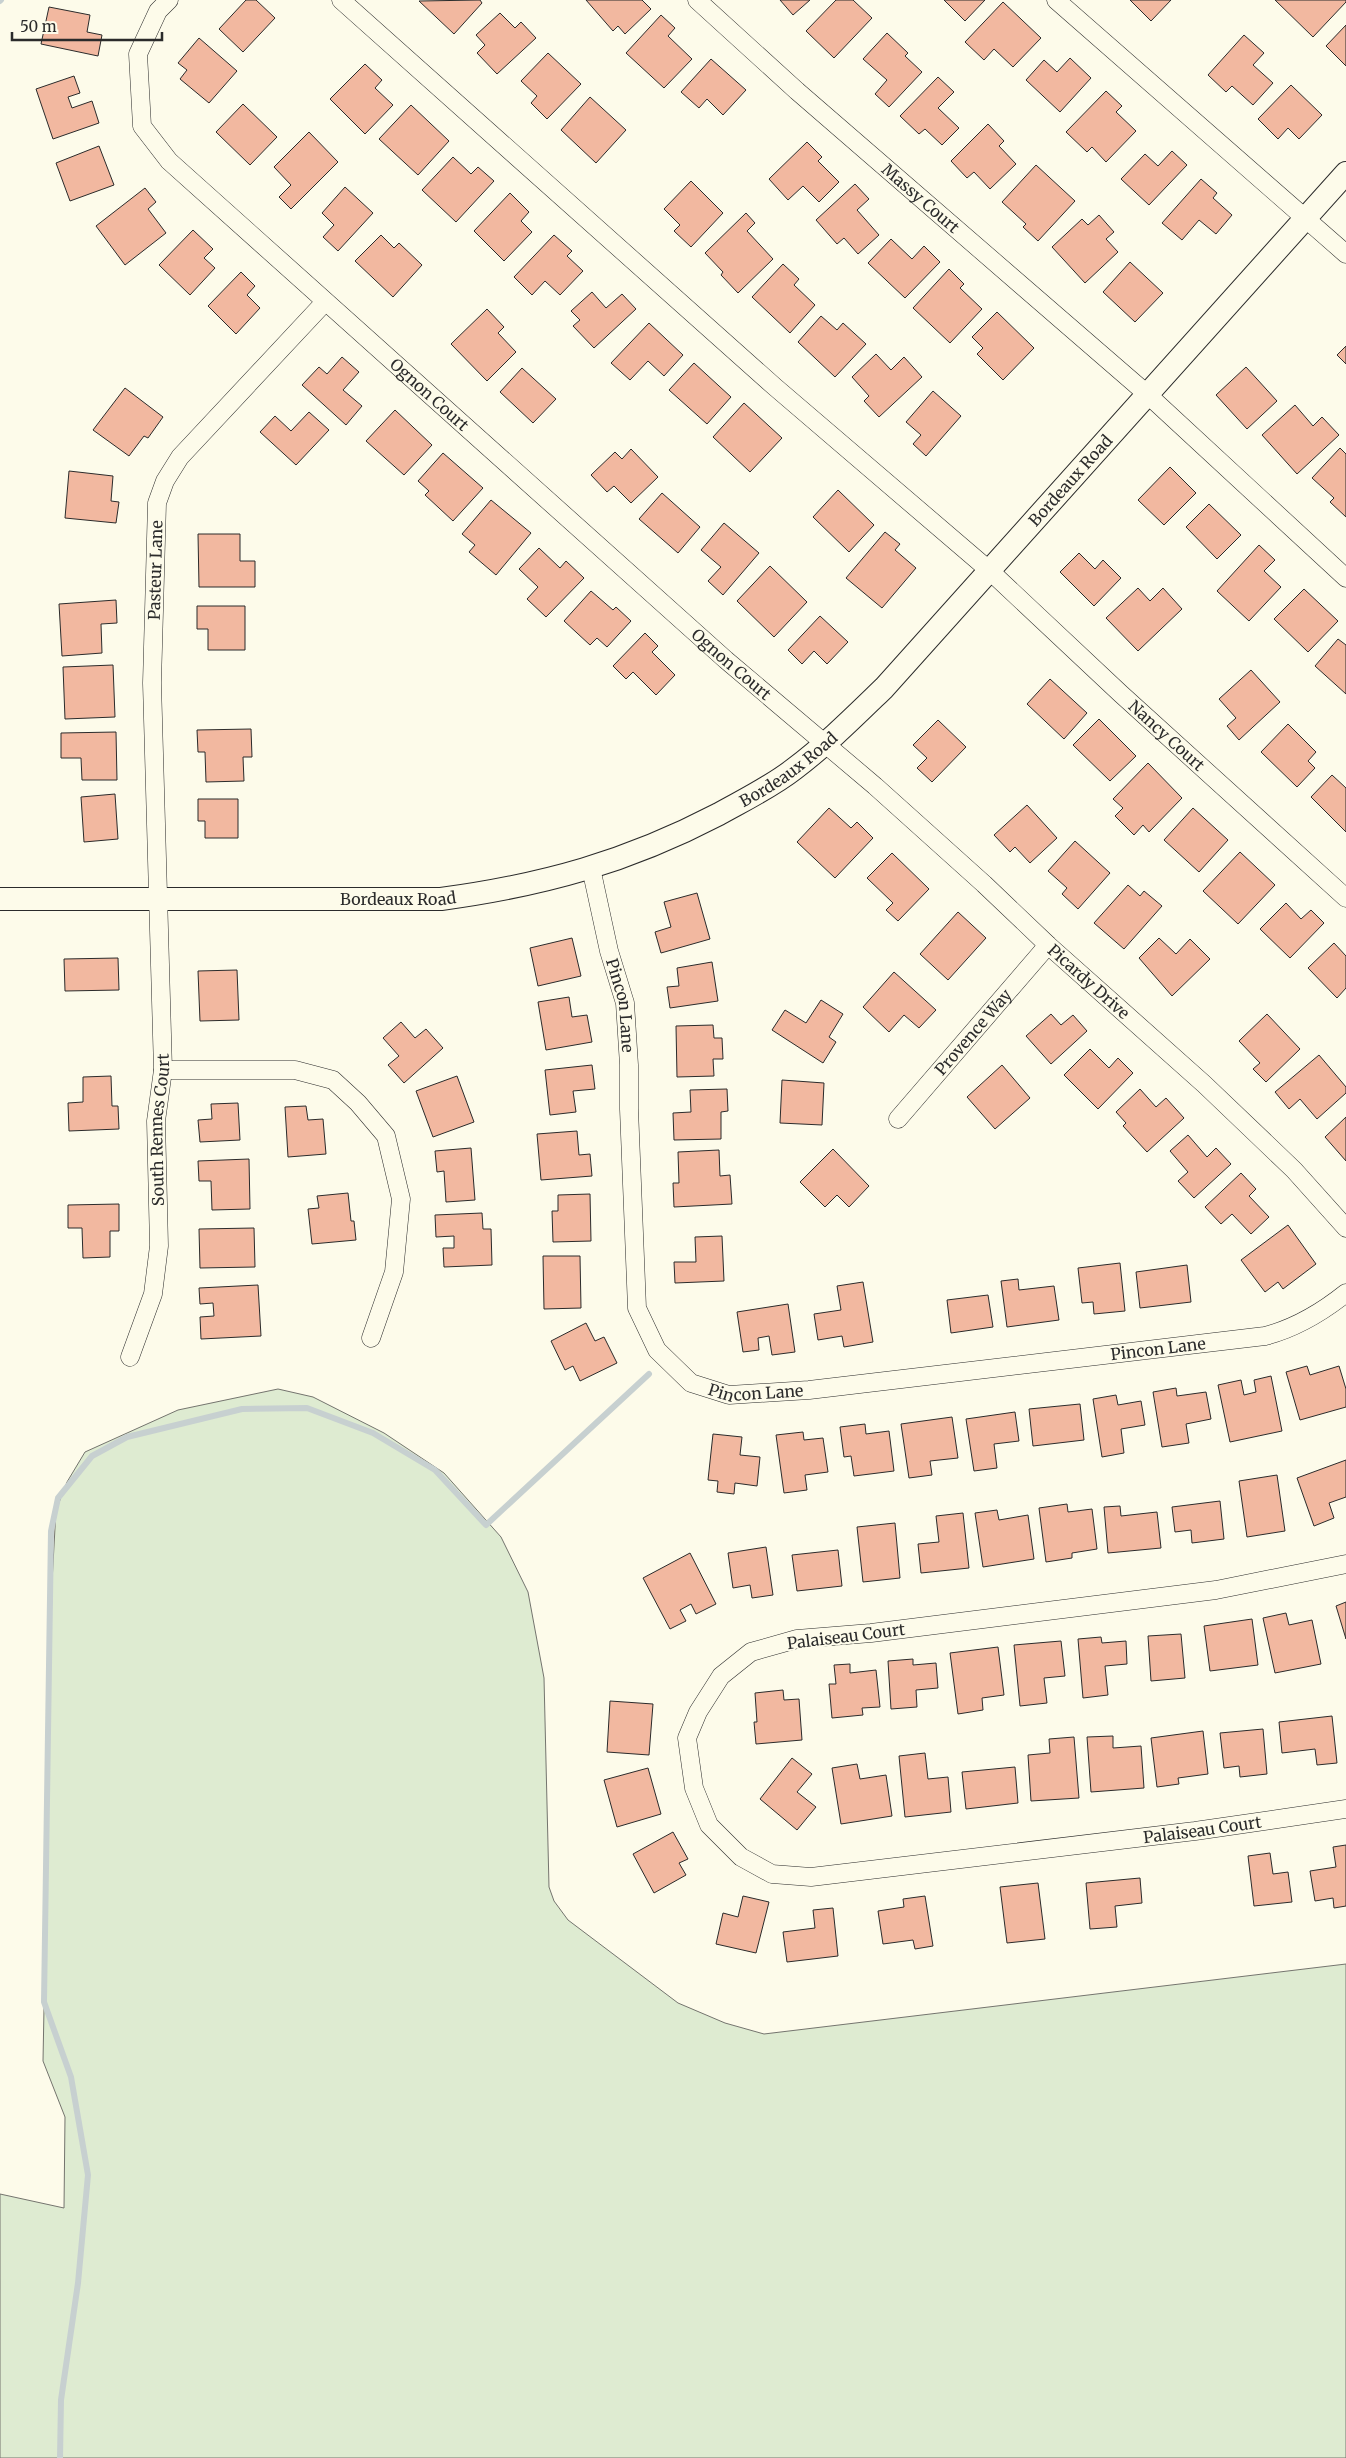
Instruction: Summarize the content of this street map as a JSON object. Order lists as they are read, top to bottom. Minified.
{"streets":{"street":["Massy Court","Ognon Court","Bordeaux Road","Pasteur Lane","Nancy Court","Picardy Drive","Pincon Lane","Provence Way","South Rennes Court","Palaiseau Court"]},"crossings":[["Massy Court","Bordeaux Road"],["Ognon Court","Bordeaux Road"],["Ognon Court","Pasteur Lane"],["Ognon Court","Picardy Drive"],["Bordeaux Road","Pasteur Lane"],["Bordeaux Road","Nancy Court"],["Bordeaux Road","Picardy Drive"],["Bordeaux Road","Pincon Lane"],["Bordeaux Road","South Rennes Court"],["Pasteur Lane","South Rennes Court"],["Picardy Drive","Provence Way"]],"scale_bar":"50 m"}
